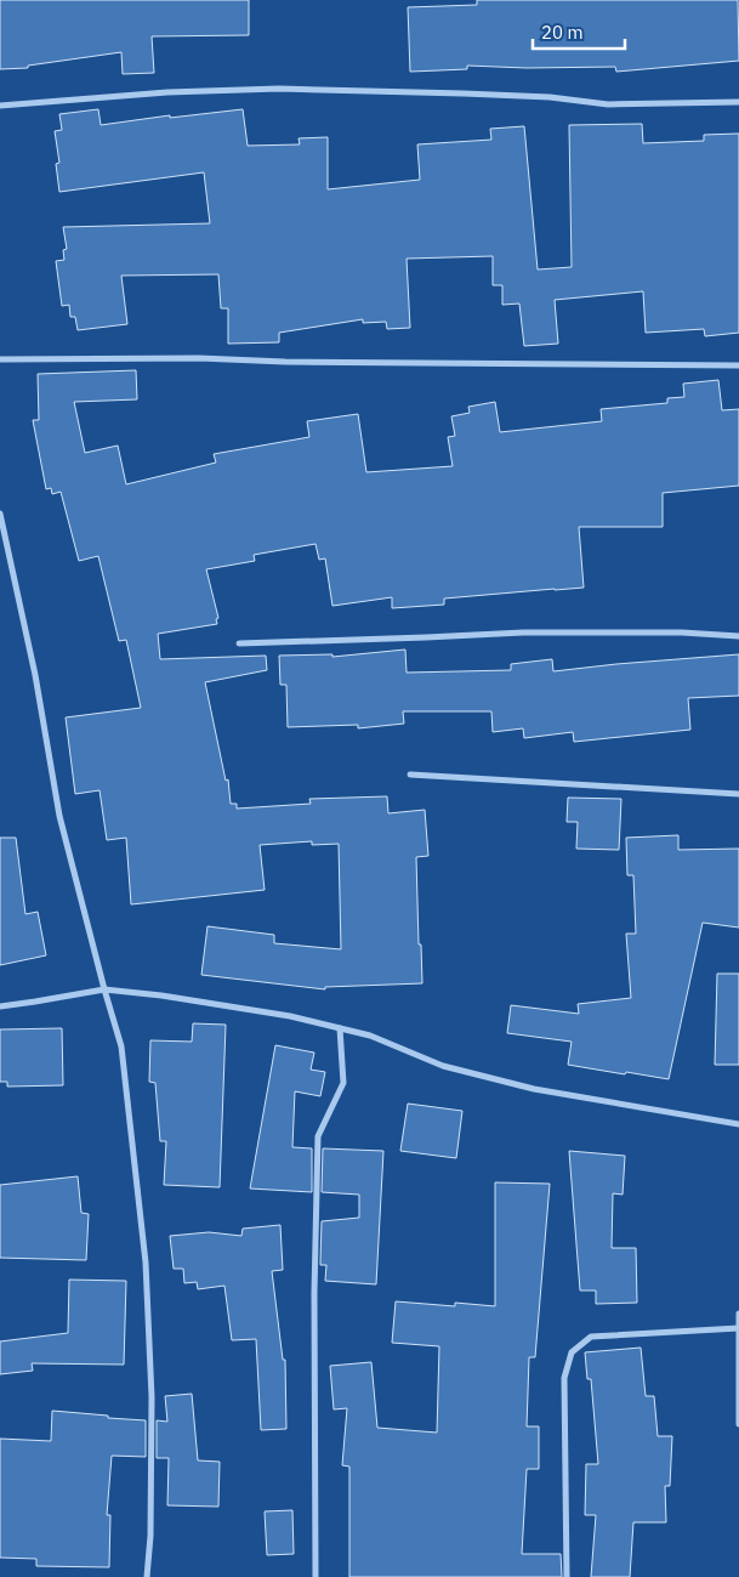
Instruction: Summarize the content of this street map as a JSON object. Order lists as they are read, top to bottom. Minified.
{"scale_bar":"20 m"}
